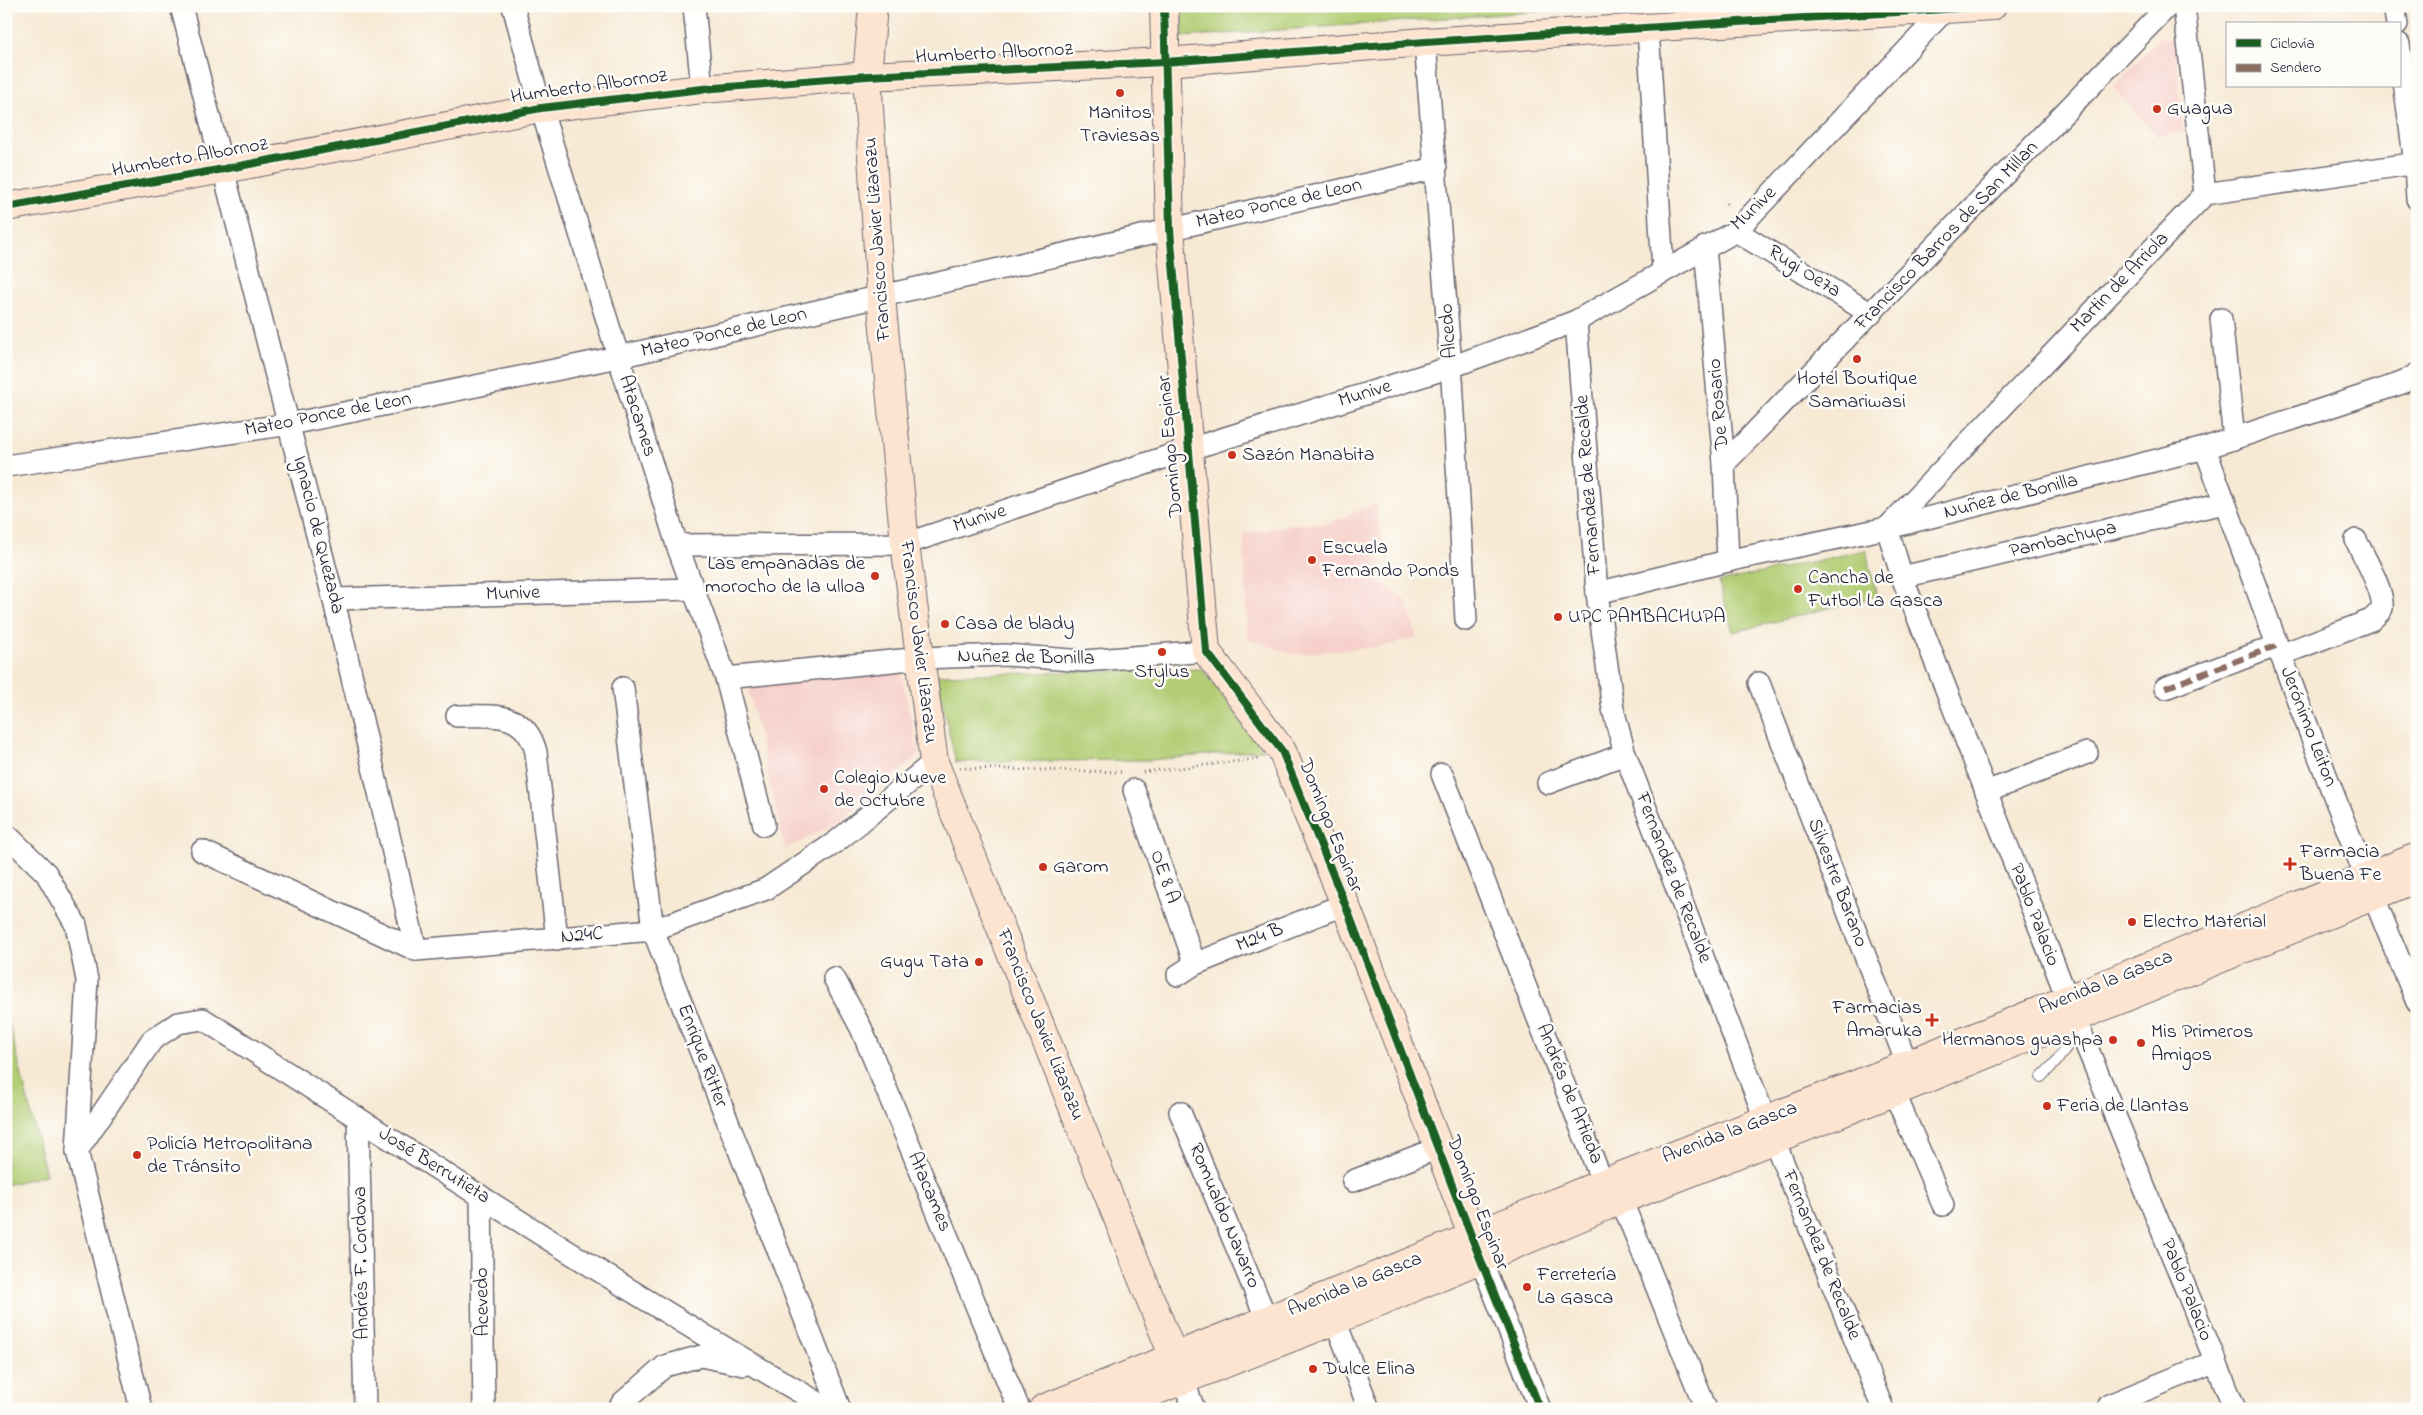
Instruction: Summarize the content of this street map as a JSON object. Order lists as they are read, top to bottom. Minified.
{"streets":{"street":["Humberto Albornoz","Mateo Ponce de Leon","Munive","Francisco Barros de San Millan","Francisco Javier Lizarazu","Rugi Oe7a","Martin de Arriola","Alcedo","De Rosario","Atacames","Domingo Espinar","Fernandez de Recalde","Nuñez de Bonilla","Ignacio de Quezada","Pambachupa","Jerónimo Leiton","OE 8 A","Silvestre Barano","Pablo Palacio","N24C","M24 B","Avenida la Gasca","Enrique Ritter","Andrés de Artieda","José Berrutieta","Romualdo Navarro","Andrés F. Cordova","Acevedo"]},"crossings":[["Humberto Albornoz","Munive"],["Humberto Albornoz","Francisco Javier Lizarazu"],["Humberto Albornoz","Alcedo"],["Humberto Albornoz","Atacames"],["Humberto Albornoz","Domingo Espinar"],["Humberto Albornoz","Ignacio de Quezada"],["Mateo Ponce de Leon","Francisco Javier Lizarazu"],["Mateo Ponce de Leon","Alcedo"],["Mateo Ponce de Leon","Atacames"],["Mateo Ponce de Leon","Domingo Espinar"],["Mateo Ponce de Leon","Ignacio de Quezada"],["Munive","Francisco Javier Lizarazu"],["Munive","Rugi Oe7a"],["Munive","Alcedo"],["Munive","De Rosario"],["Munive","Atacames"],["Munive","Domingo Espinar"],["Munive","Fernandez de Recalde"],["Munive","Ignacio de Quezada"],["Francisco Barros de San Millan","Rugi Oe7a"],["Francisco Barros de San Millan","De Rosario"],["Francisco Javier Lizarazu","Nuñez de Bonilla"],["Francisco Javier Lizarazu","N24C"],["Francisco Javier Lizarazu","Avenida la Gasca"],["Martin de Arriola","Nuñez de Bonilla"],["Martin de Arriola","Pablo Palacio"],["De Rosario","Nuñez de Bonilla"],["Atacames","Nuñez de Bonilla"],["Domingo Espinar","Nuñez de Bonilla"],["Domingo Espinar","M24 B"],["Domingo Espinar","Avenida la Gasca"],["Fernandez de Recalde","Nuñez de Bonilla"],["Fernandez de Recalde","Avenida la Gasca"],["Nuñez de Bonilla","Jerónimo Leiton"],["Nuñez de Bonilla","Pablo Palacio"],["Ignacio de Quezada","N24C"],["Pambachupa","Jerónimo Leiton"],["Pambachupa","Pablo Palacio"],["Jerónimo Leiton","Avenida la Gasca"],["OE 8 A","M24 B"],["Silvestre Barano","Avenida la Gasca"],["Pablo Palacio","Avenida la Gasca"],["N24C","Enrique Ritter"],["Avenida la Gasca","Andrés de Artieda"],["Avenida la Gasca","Romualdo Navarro"],["José Berrutieta","Andrés F. Cordova"],["José Berrutieta","Acevedo"]],"places":{"other":["Manitos Traviesas","Guagua","Hotel Boutique Samariwasi","Sazón Manabita","Escuela Fernando Ponds","Las empanadas de morocho de la ulloa","Cancha de Futbol La Gasca","UPC PAMBACHUPA","Casa de blady","Stylus","Colegio Nueve de Octubre","Garom","Electro Material","Gugu Tata","Hermanos guashpa","Mis Primeros Amigos","Feria de Llantas","Policía Metropolitana de Tránsito","Ferretería La Gasca","Dulce Elina"],"health":["Farmacia Buena Fe","Farmacias Amaruka"]},"legend":["Ciclovía","Sendero"]}
